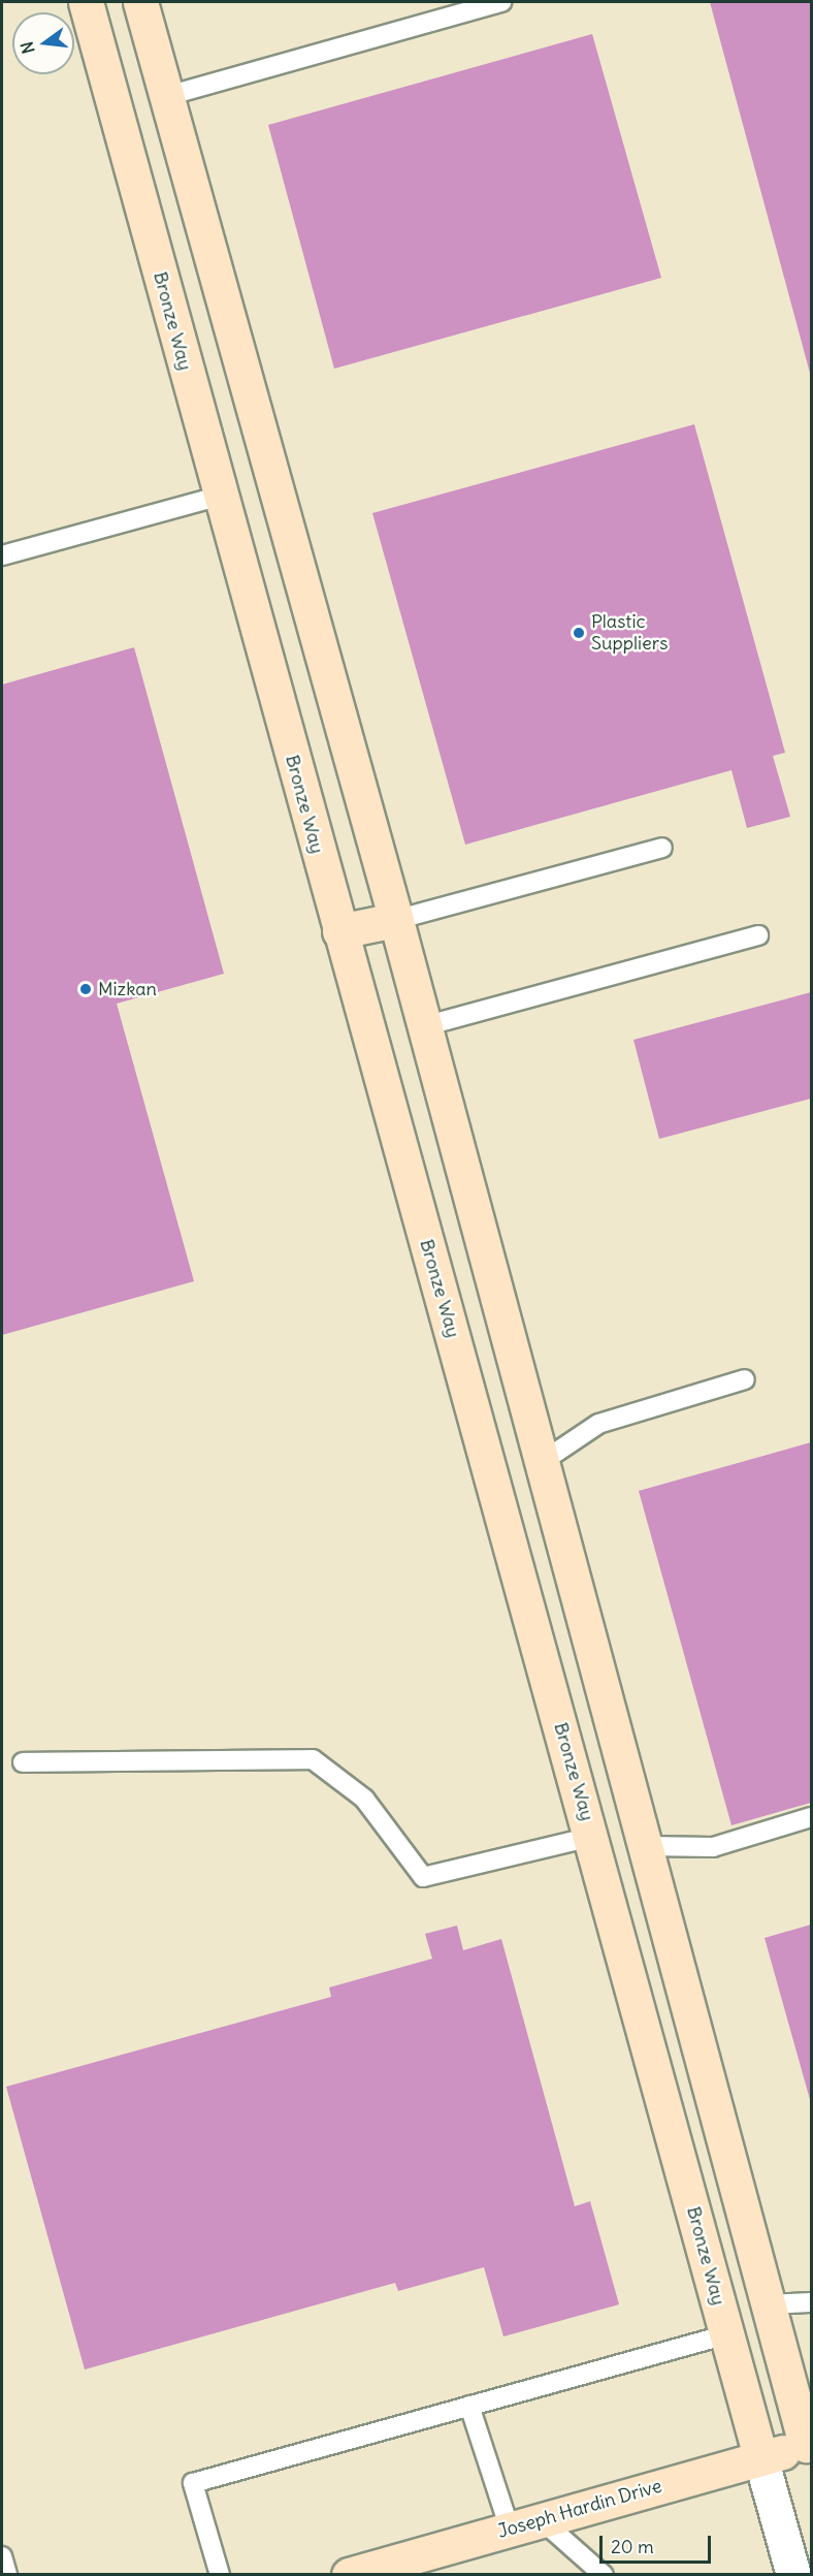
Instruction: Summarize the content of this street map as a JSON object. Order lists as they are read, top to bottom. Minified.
{"streets":{"street":["Bronze Way","Joseph Hardin Drive"]},"crossings":[["Bronze Way","Joseph Hardin Drive"]],"places":["Plastic Suppliers","Mizkan"],"scale_bar":"20 m","north":"left"}
